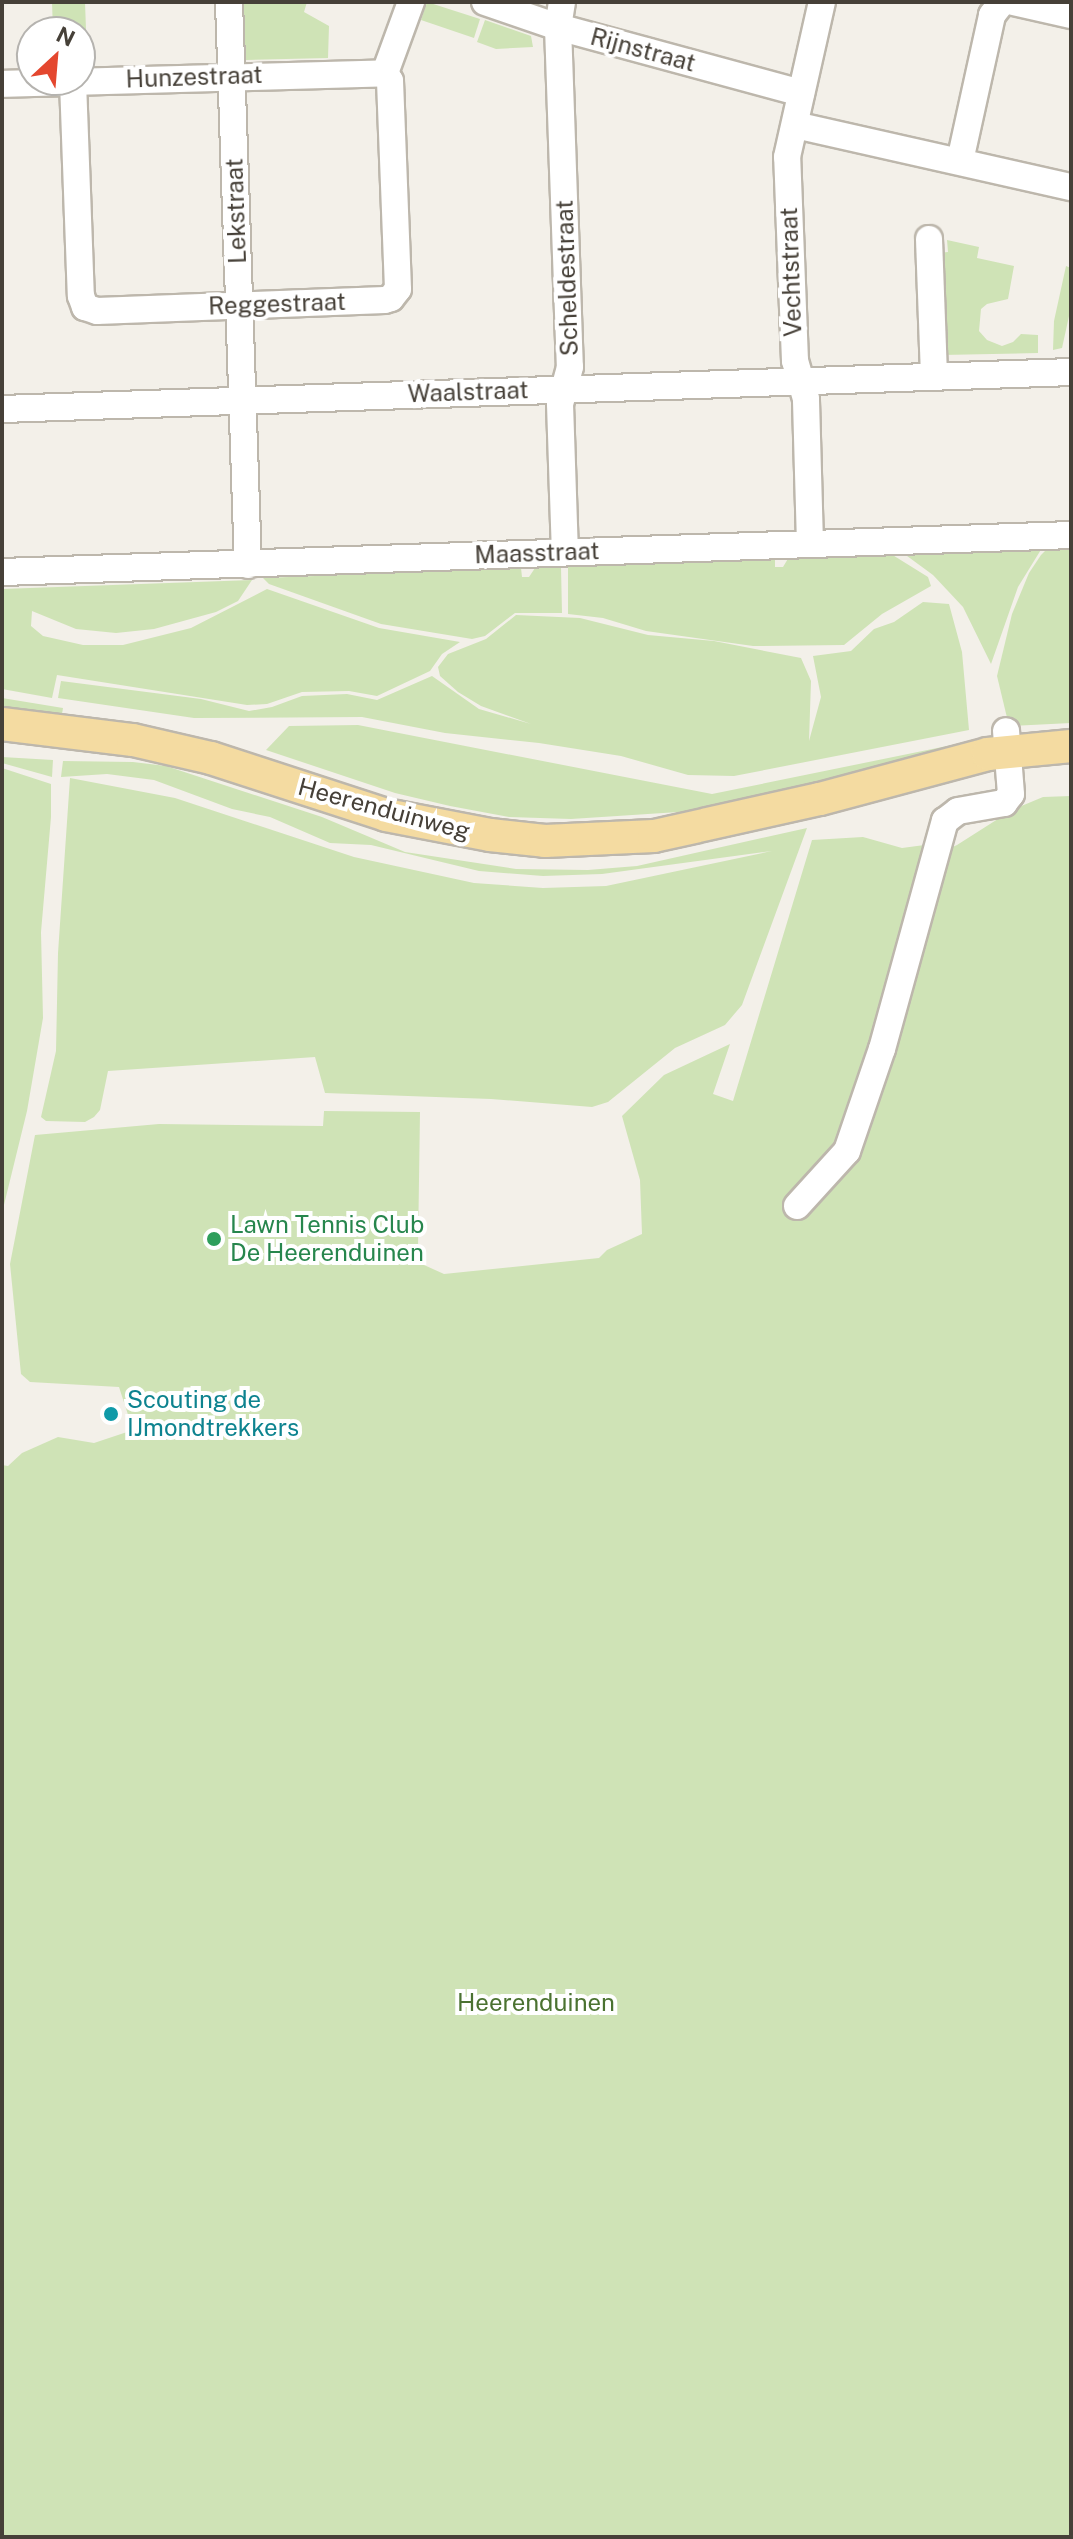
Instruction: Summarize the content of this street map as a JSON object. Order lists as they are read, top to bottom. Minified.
{"streets":{"main road":["Heerenduinweg"],"street":["Rijnstraat","Hunzestraat","Lekstraat","Vechtstraat","Scheldestraat","Reggestraat","Waalstraat","Maasstraat"]},"crossings":[["Rijnstraat","Vechtstraat"],["Rijnstraat","Scheldestraat"],["Hunzestraat","Lekstraat"],["Hunzestraat","Reggestraat"],["Lekstraat","Reggestraat"],["Lekstraat","Waalstraat"],["Lekstraat","Maasstraat"],["Vechtstraat","Waalstraat"],["Vechtstraat","Maasstraat"],["Scheldestraat","Waalstraat"],["Scheldestraat","Maasstraat"]],"parks":["Heerenduinen"],"places":["Lawn Tennis Club De Heerenduinen","Scouting de IJmondtrekkers"],"north":"top right"}
